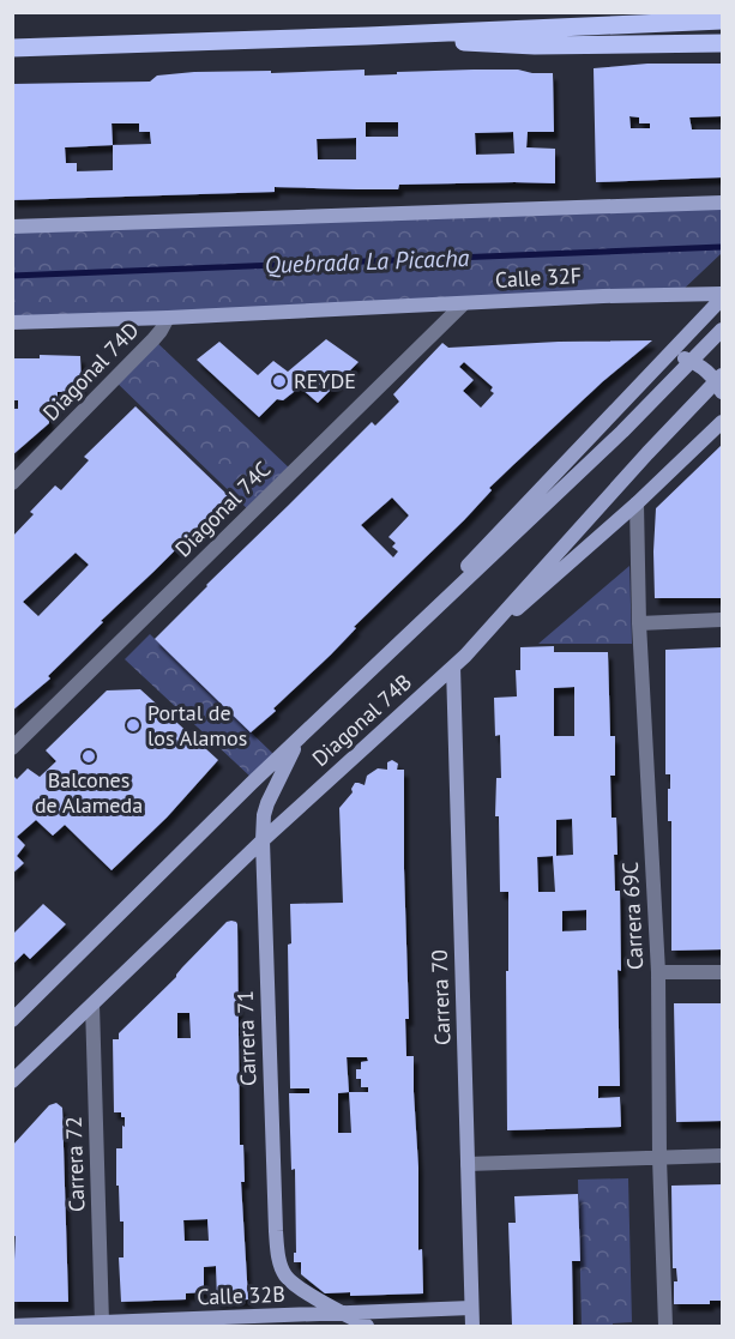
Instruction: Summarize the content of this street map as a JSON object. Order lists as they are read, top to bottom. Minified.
{"streets":{"main road":["Calle 32F","Diagonal 74B","Carrera 70","Carrera 71","Calle 32B"],"street":["Diagonal 74D","Diagonal 74C","Carrera 69C","Carrera 72"]},"crossings":[["Calle 32F","Diagonal 74D"],["Calle 32F","Diagonal 74C"],["Diagonal 74B","Carrera 70"],["Diagonal 74B","Carrera 71"],["Diagonal 74B","Carrera 72"],["Carrera 70","Calle 32B"],["Carrera 71","Calle 32B"],["Carrera 72","Calle 32B"]],"water":["Quebrada La Picacha"],"places":["REYDE","Portal de los Alamos","Balcones de Alameda"]}
